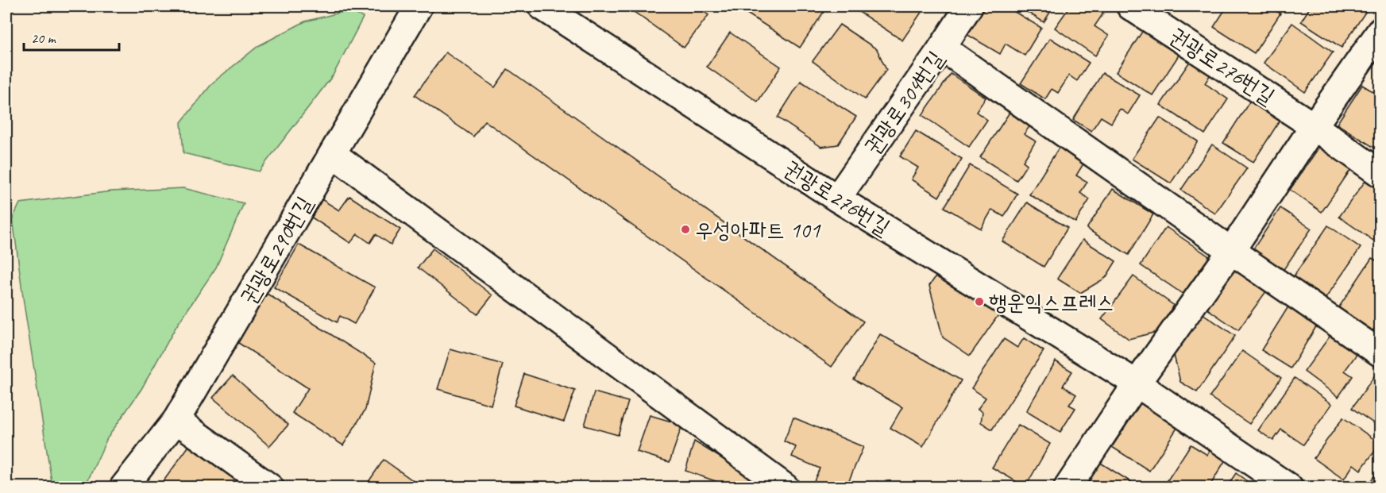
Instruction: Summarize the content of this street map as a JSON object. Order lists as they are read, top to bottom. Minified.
{"streets":{"street":["권광로276번길","권광로304번길","권광로290번길"]},"crossings":[["권광로276번길","권광로304번길"]],"places":["우성아파트 101","행운익스프레스"],"scale_bar":"20 m"}
